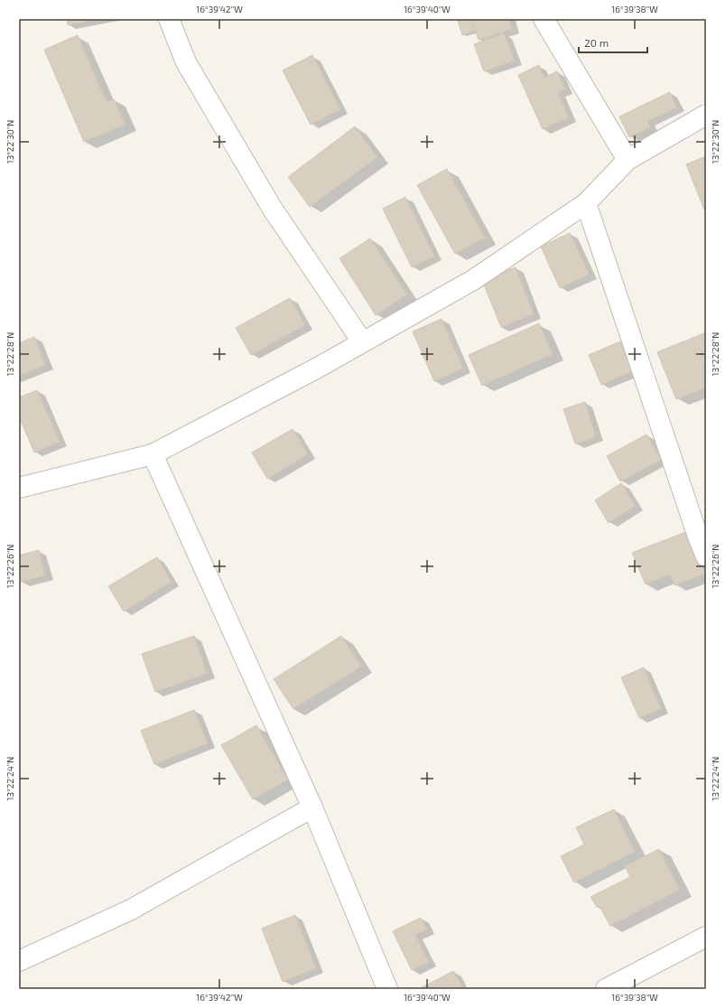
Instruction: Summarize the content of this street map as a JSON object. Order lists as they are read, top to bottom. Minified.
{"scale_bar":"20 m","coordinates":["16°39'42\"W","16°39'40\"W","16°39'38\"W","13°22'30\"N","13°22'28\"N","13°22'26\"N","13°22'24\"N"]}
